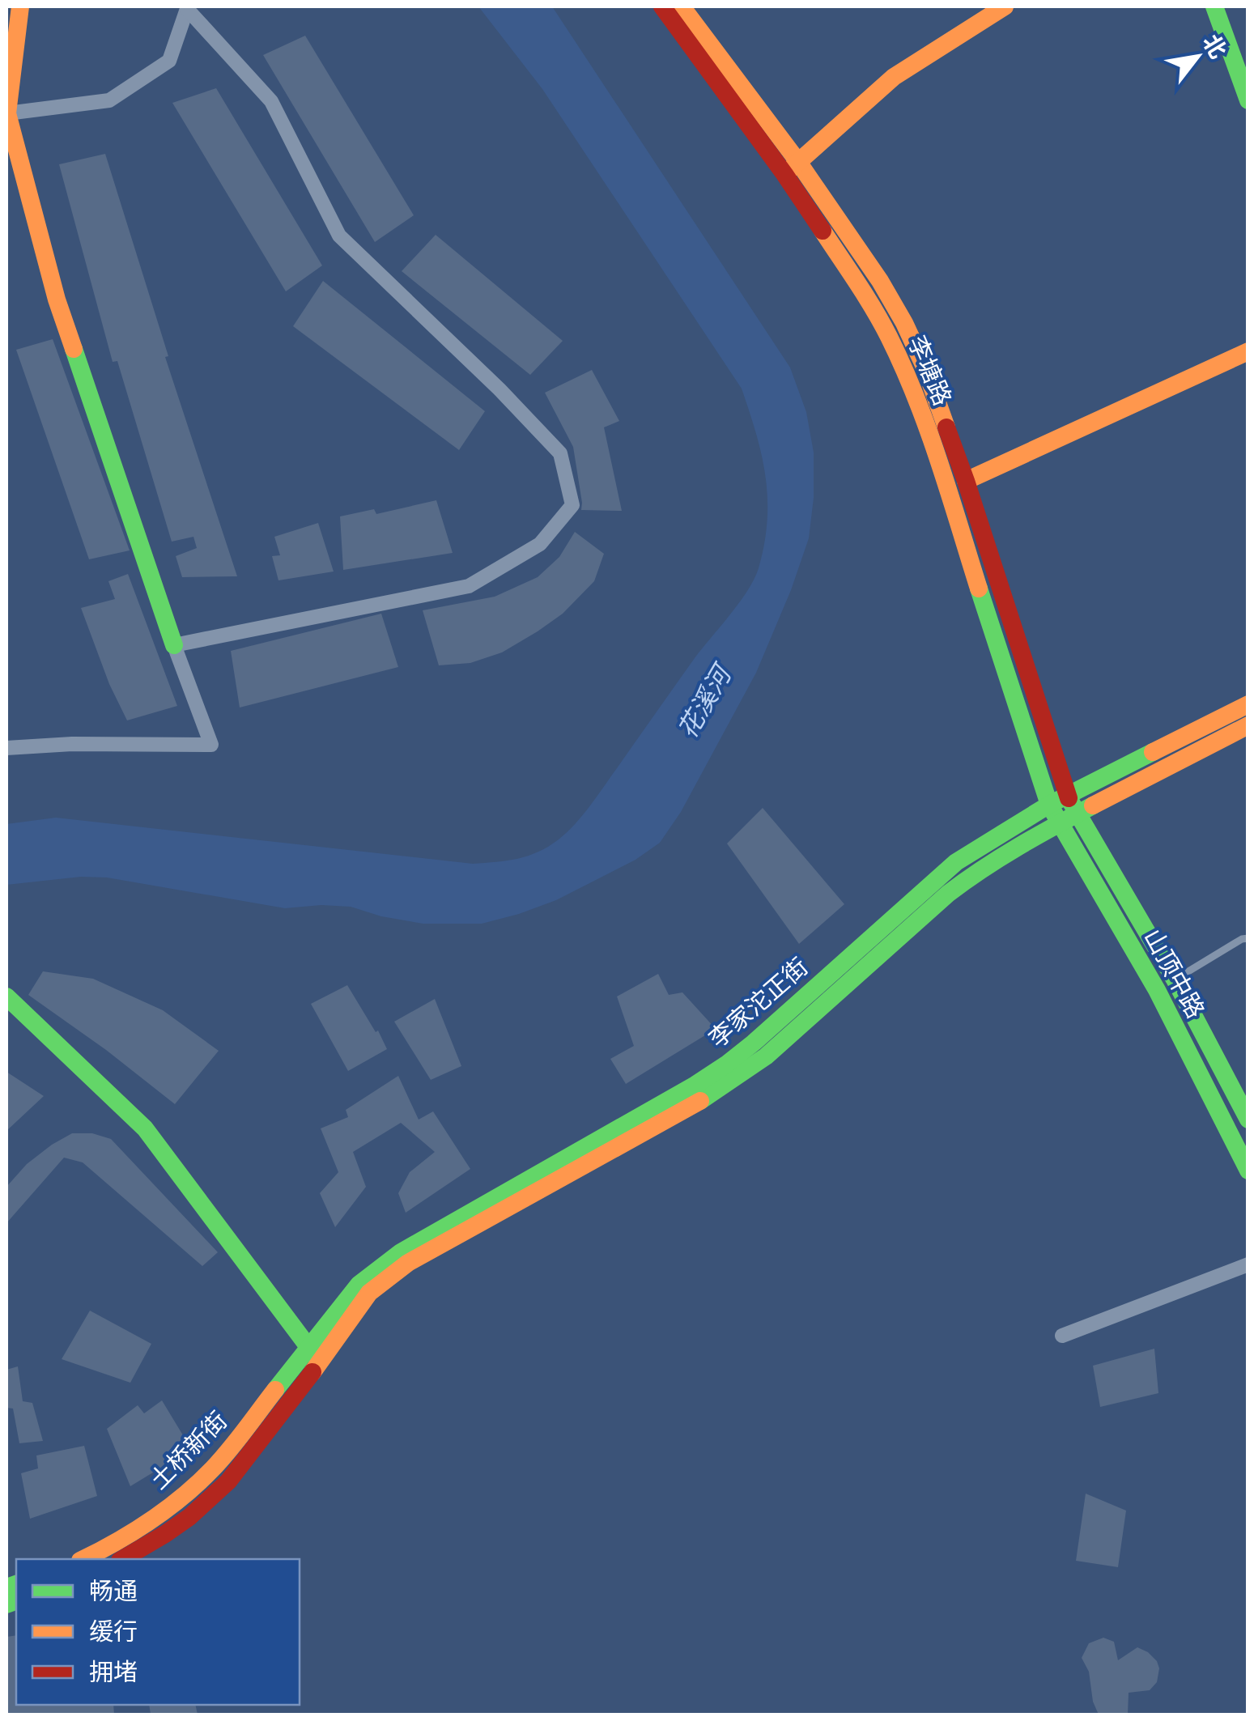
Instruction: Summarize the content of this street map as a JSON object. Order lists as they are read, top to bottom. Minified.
{"streets":{"main road":["李塘路","山顶中路","李家沱正街","土桥新街"]},"crossings":[["李塘路","山顶中路"],["李塘路","李家沱正街"],["山顶中路","李家沱正街"],["李家沱正街","土桥新街"]],"water":["花溪河"],"legend":["畅通","缓行","拥堵"],"north":"top right"}
